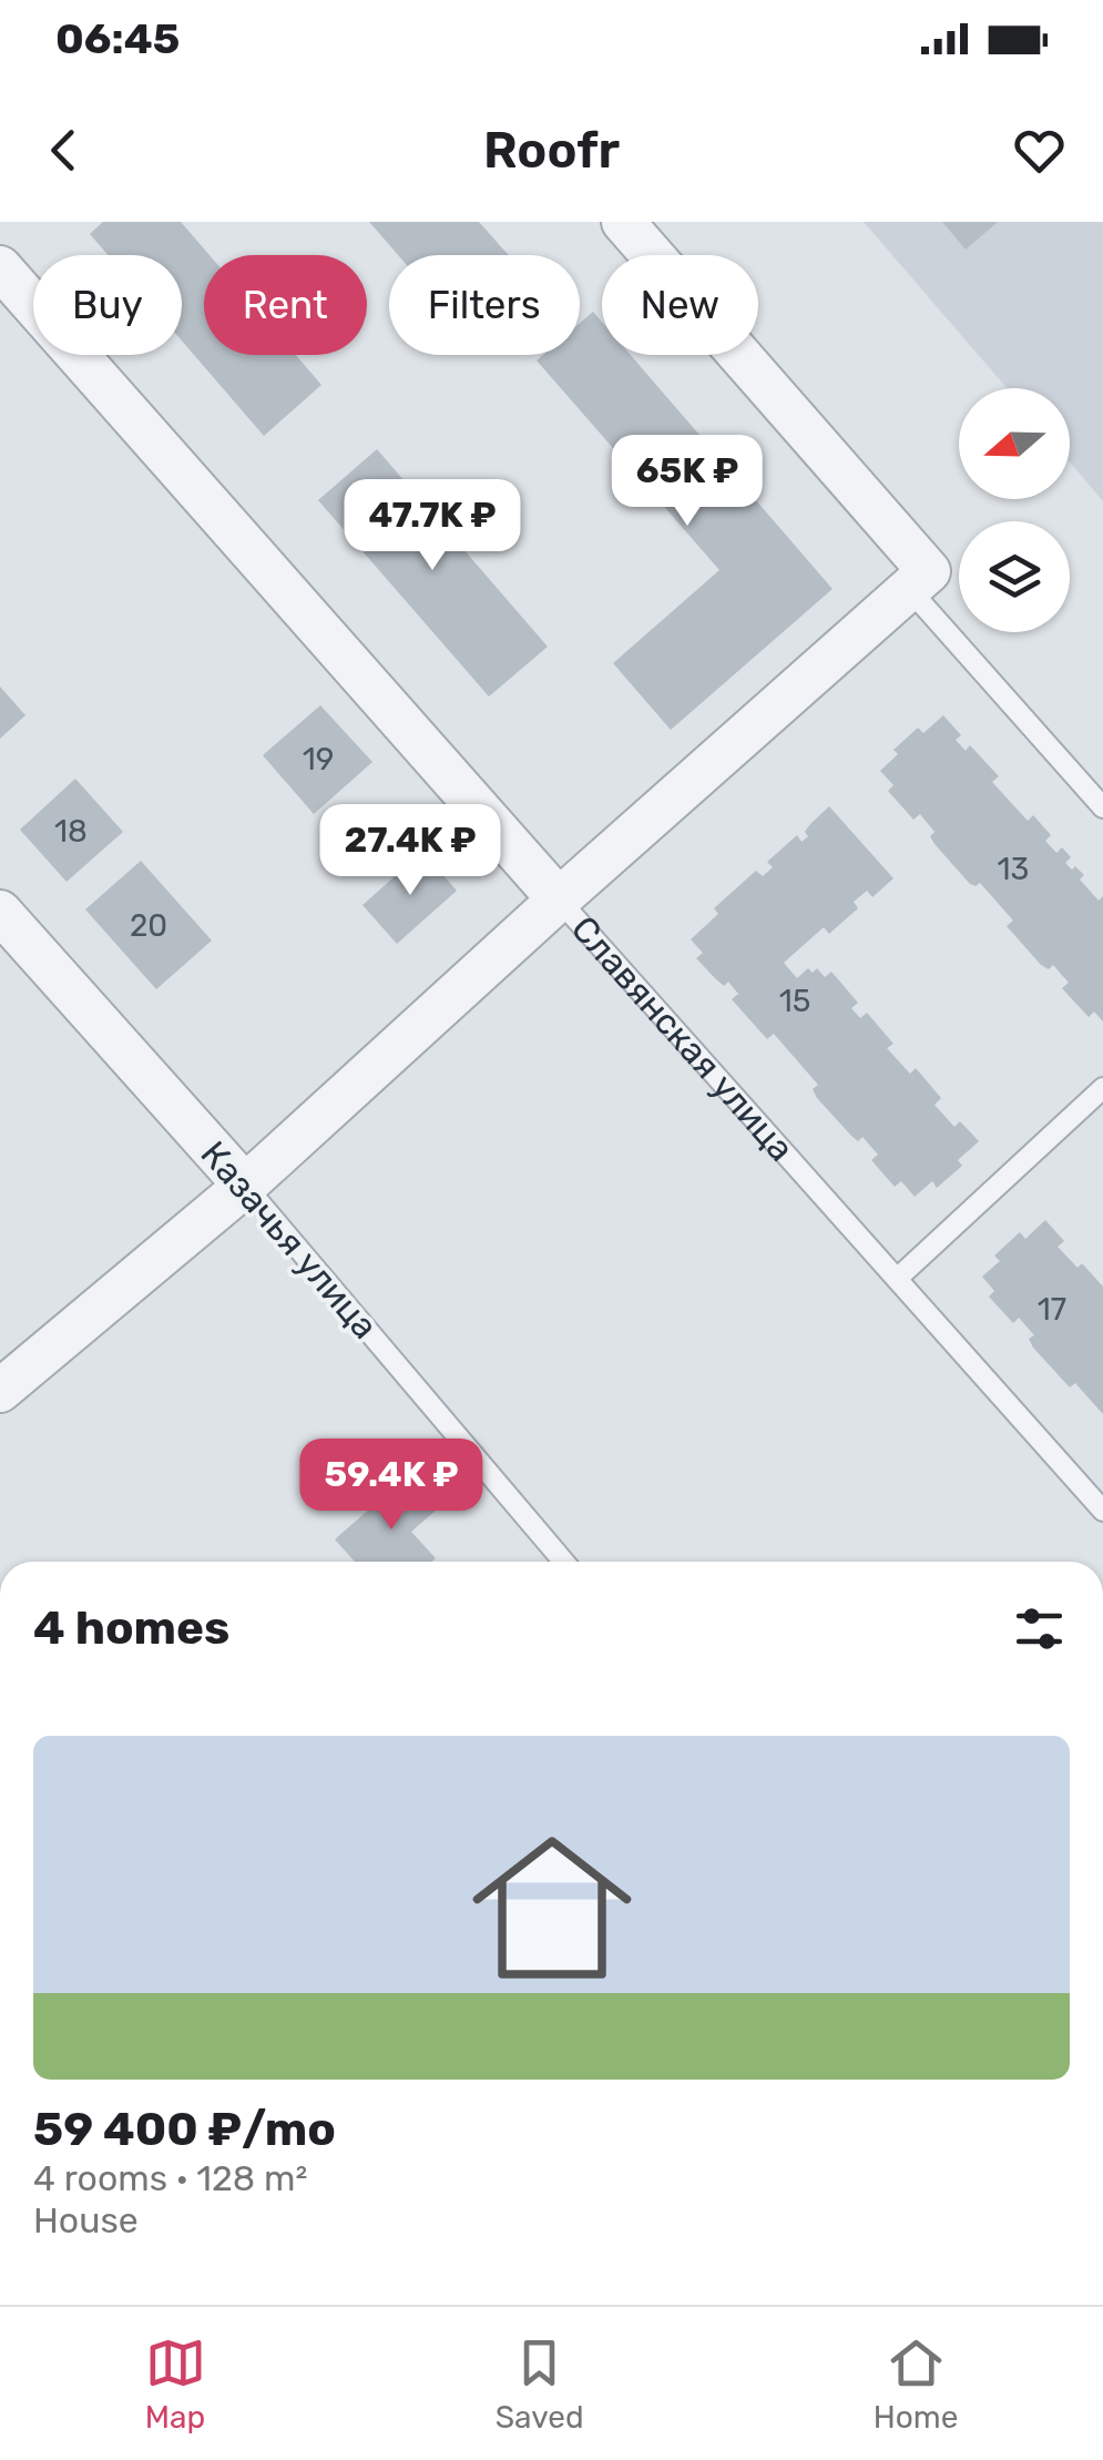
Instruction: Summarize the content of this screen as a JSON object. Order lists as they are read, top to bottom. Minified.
{"streets":{"street":["Славянская улица","Казачья улица"]},"house_numbers":["19","18","13","20","15","17"],"north":"left","page":{"status":"06:45","header":"Roofr","chip":["Buy","Rent","Filters","New"],"price":["65K ₽","47.7K ₽","27.4K ₽","59.4K ₽"],"heading":"4 homes","list":[{"name":"59 400 ₽/mo","note":"4 rooms · 128 m² · House"}],"tabs":["Map","Saved","Home"]}}
